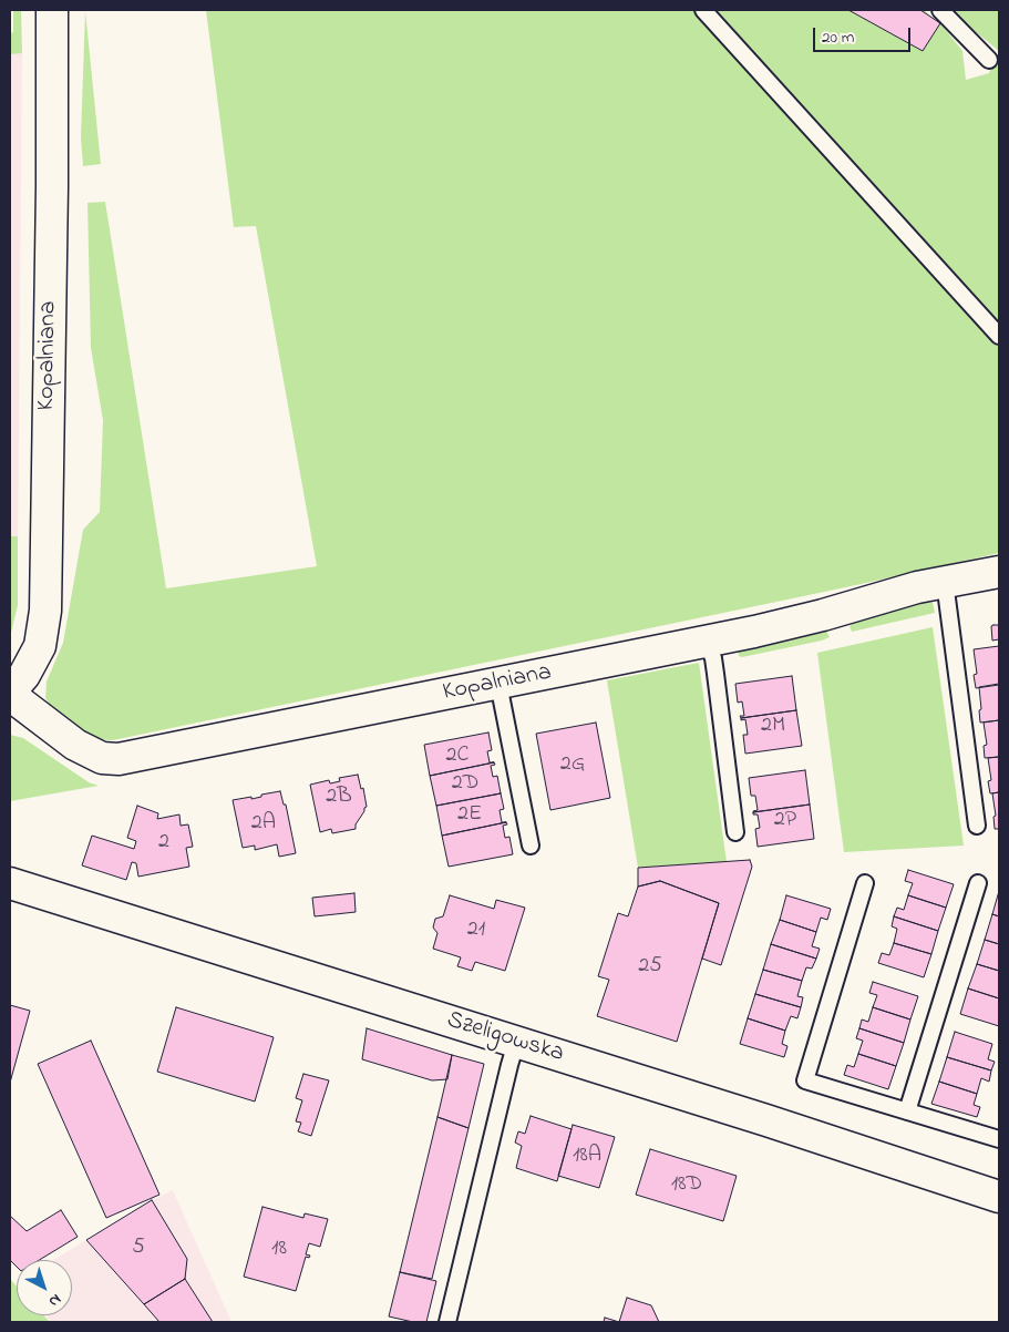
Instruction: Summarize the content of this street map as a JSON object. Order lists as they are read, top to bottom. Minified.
{"streets":{"street":["Kopalniana","Szeligowska"]},"house_numbers":["2M","2C","2G","2D","2B","2E","2P","2A","2","21","25","18A","18D","5","18"],"scale_bar":"20 m","north":"bottom right"}
